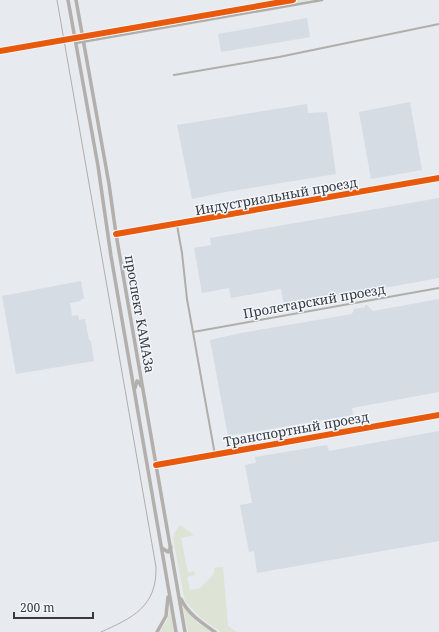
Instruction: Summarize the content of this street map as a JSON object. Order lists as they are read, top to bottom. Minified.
{"streets":{"main road":["проспект КАМАЗа"],"street":["Индустриальный проезд","Пролетарский проезд","Транспортный проезд"]},"crossings":[["Индустриальный проезд","проспект КАМАЗа"],["проспект КАМАЗа","Транспортный проезд"]],"scale_bar":"200 m"}
